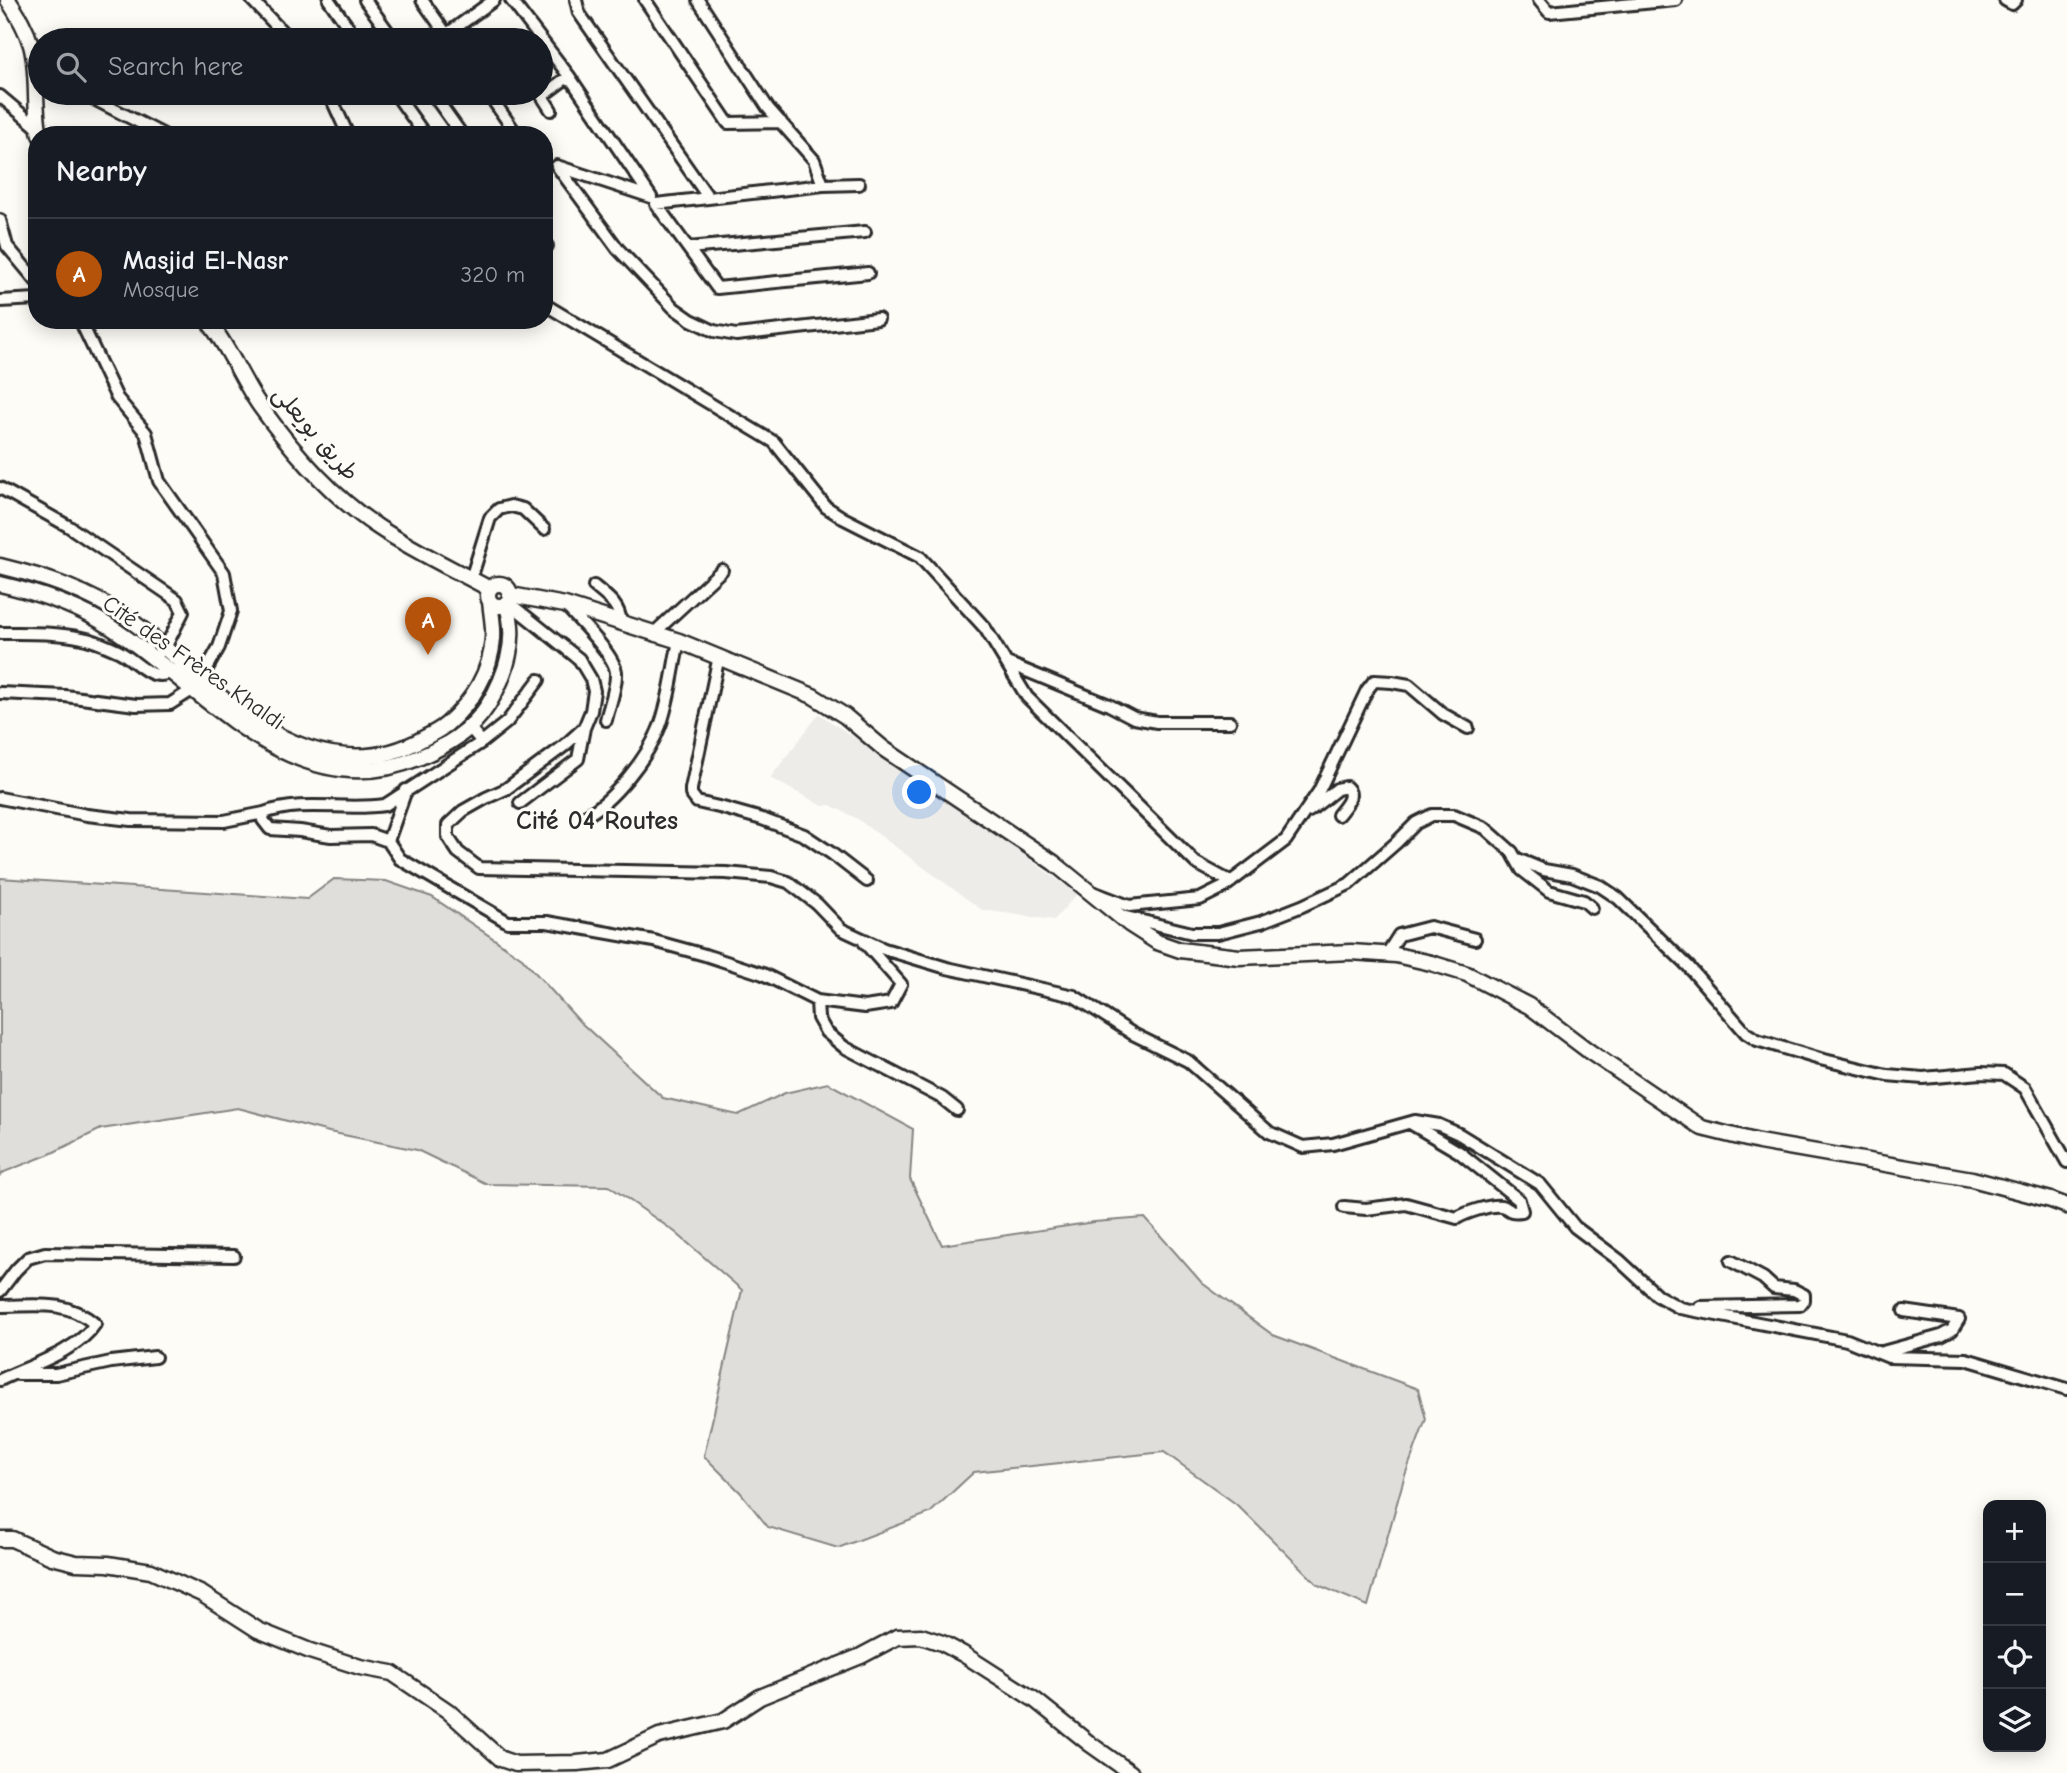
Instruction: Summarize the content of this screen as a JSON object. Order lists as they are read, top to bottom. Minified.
{"streets":{"main road":["طريق بويعلى","Cité des Frères Khaldi"]},"crossings":[["طريق بويعلى","Cité des Frères Khaldi"]],"districts":["Cité 04 Routes"],"page":{"search":"Search here","heading":"Nearby","list":[{"mark":"A","name":"Masjid El-Nasr","note":"Mosque","value":"320 m"}],"pins":"A","map_buttons":["+","−"]}}
